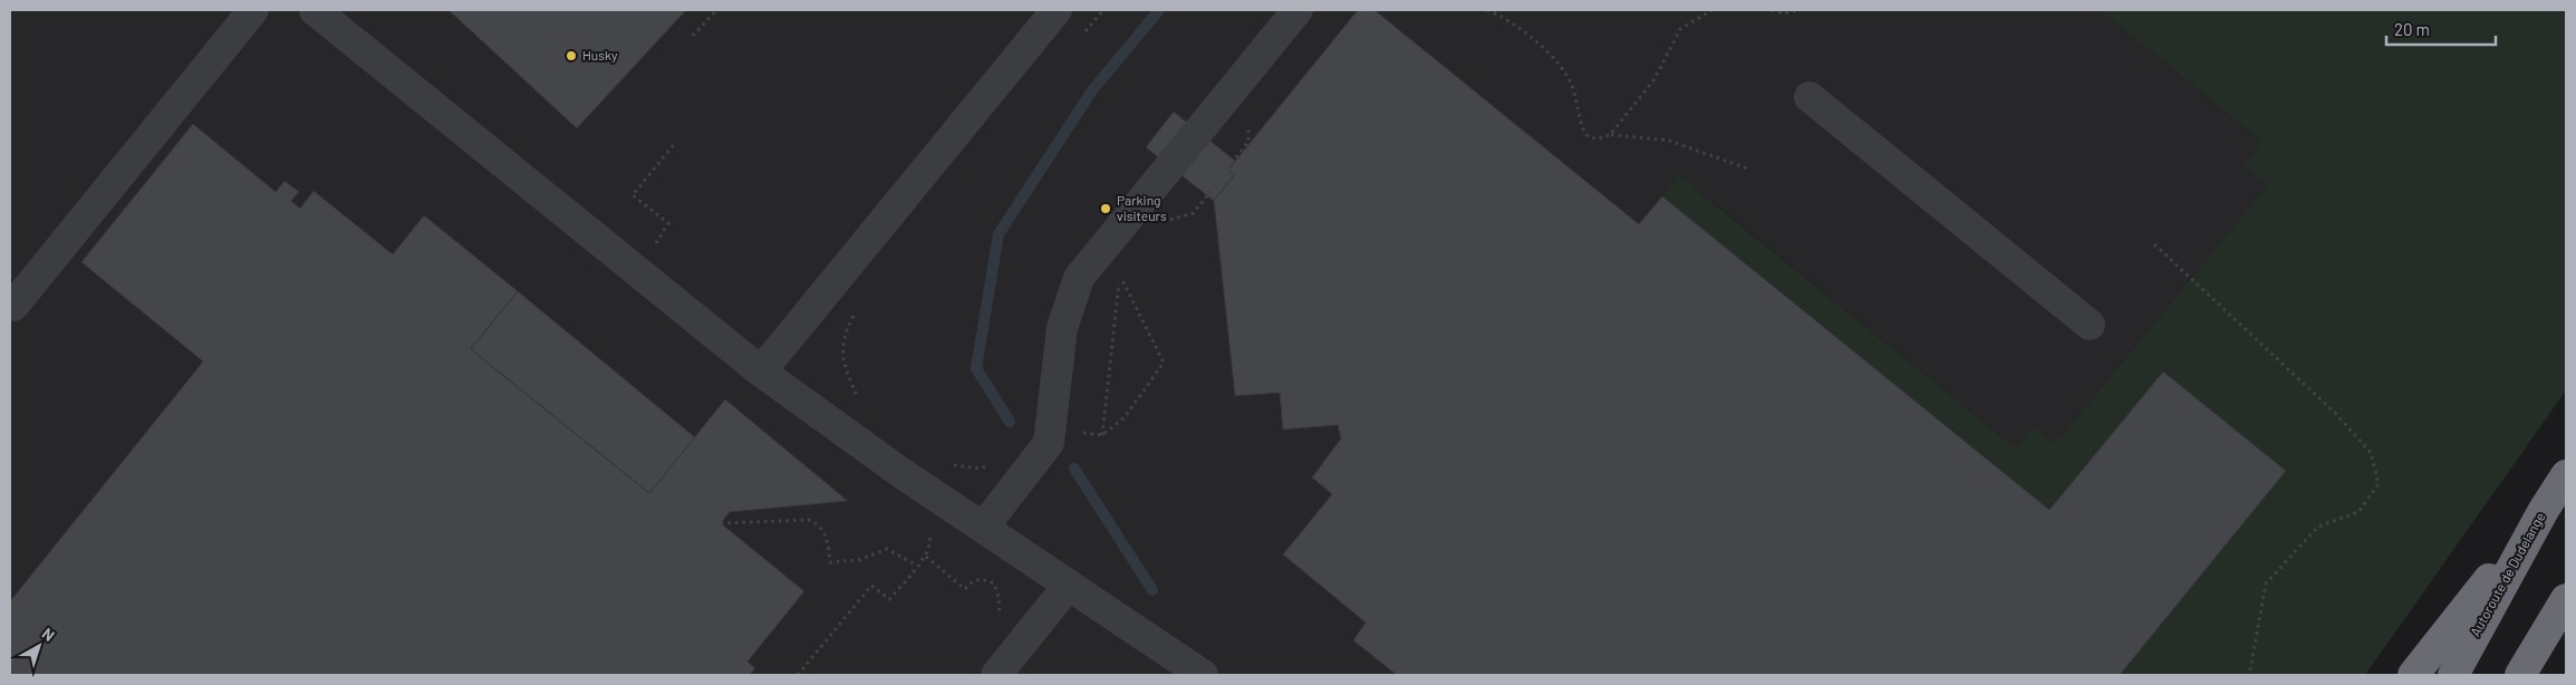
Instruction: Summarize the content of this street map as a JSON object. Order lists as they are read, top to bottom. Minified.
{"streets":{"highway":["Autoroute de Dudelange"]},"places":["Husky","Parking visiteurs"],"scale_bar":"20 m","north":"top right"}
